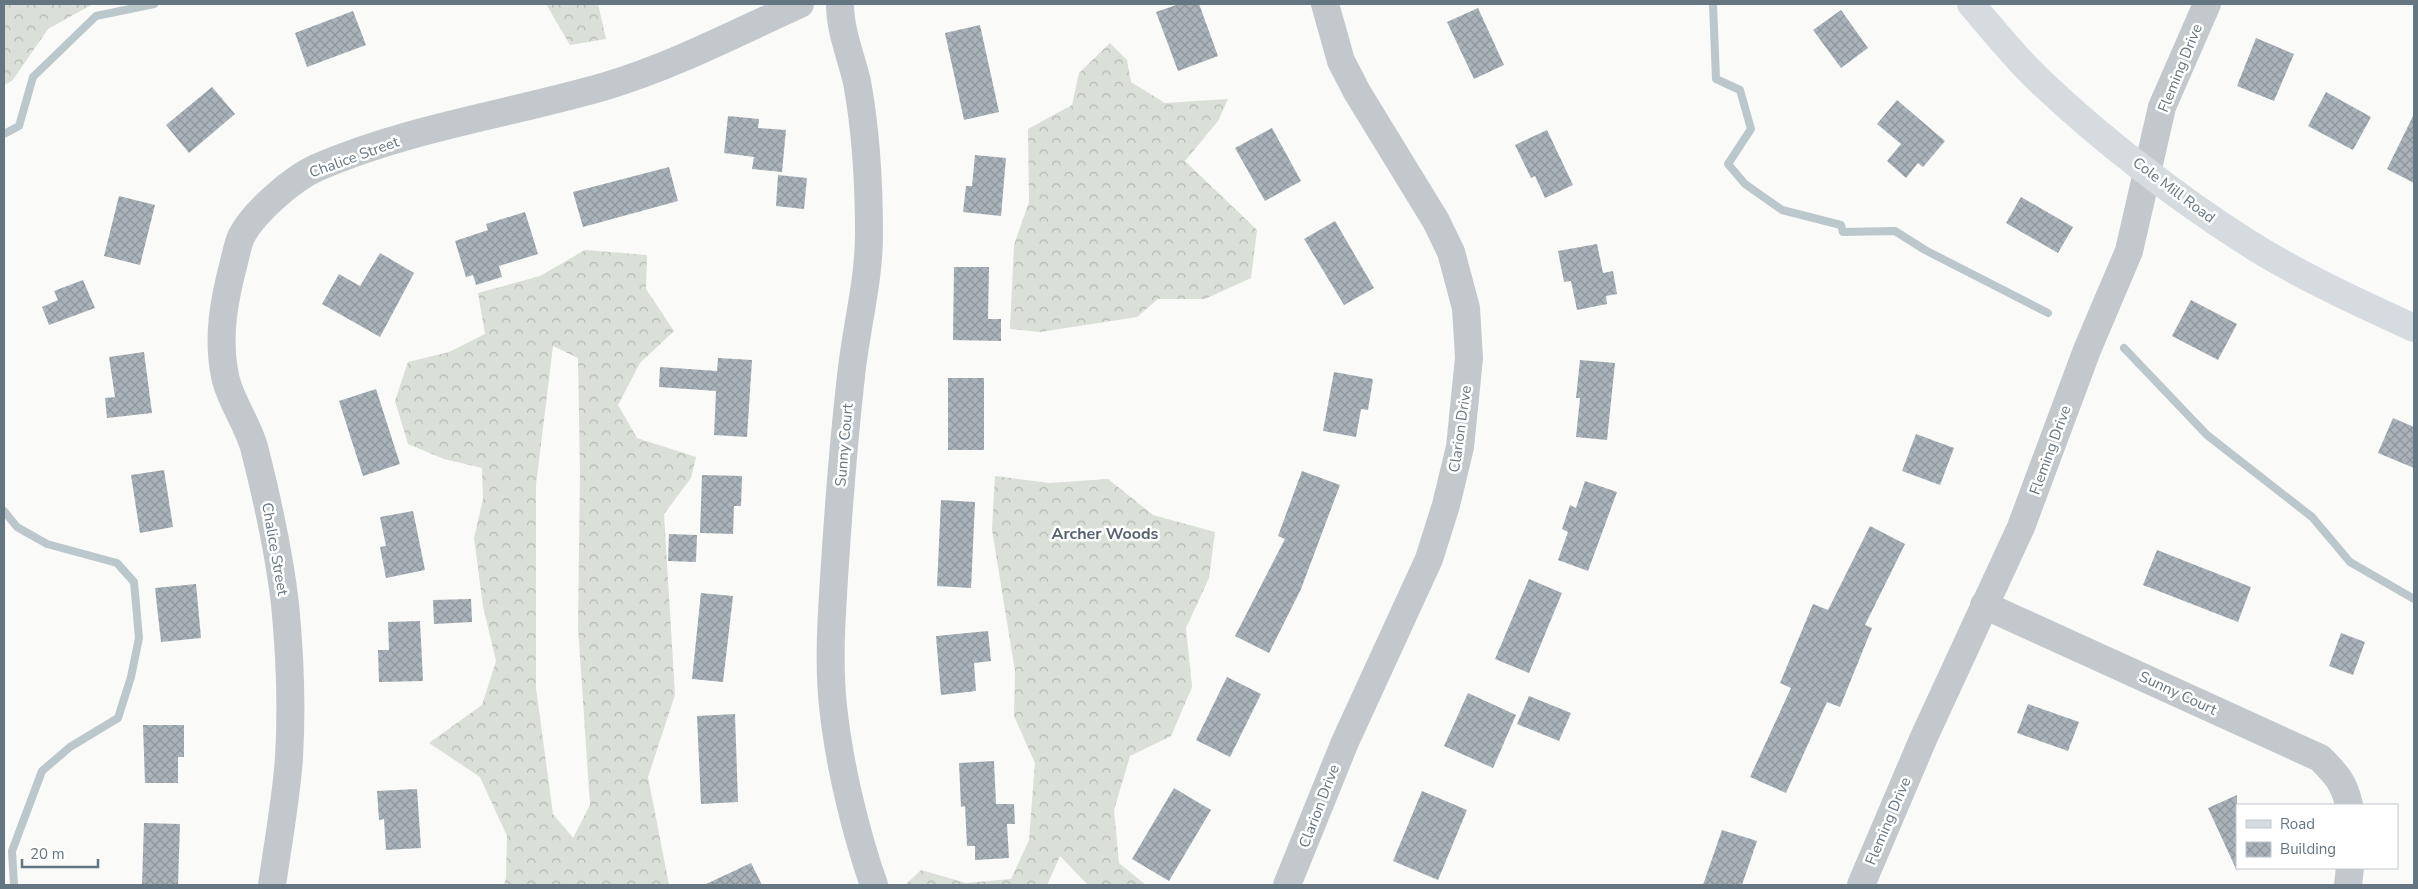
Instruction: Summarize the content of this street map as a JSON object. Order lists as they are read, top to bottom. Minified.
{"streets":{"street":["Fleming Drive","Chalice Street","Cole Mill Road","Clarion Drive","Sunny Court"]},"crossings":[["Fleming Drive","Cole Mill Road"],["Fleming Drive","Sunny Court"]],"districts":["Archer Woods"],"legend":["Road","Building"],"scale_bar":"20 m"}
